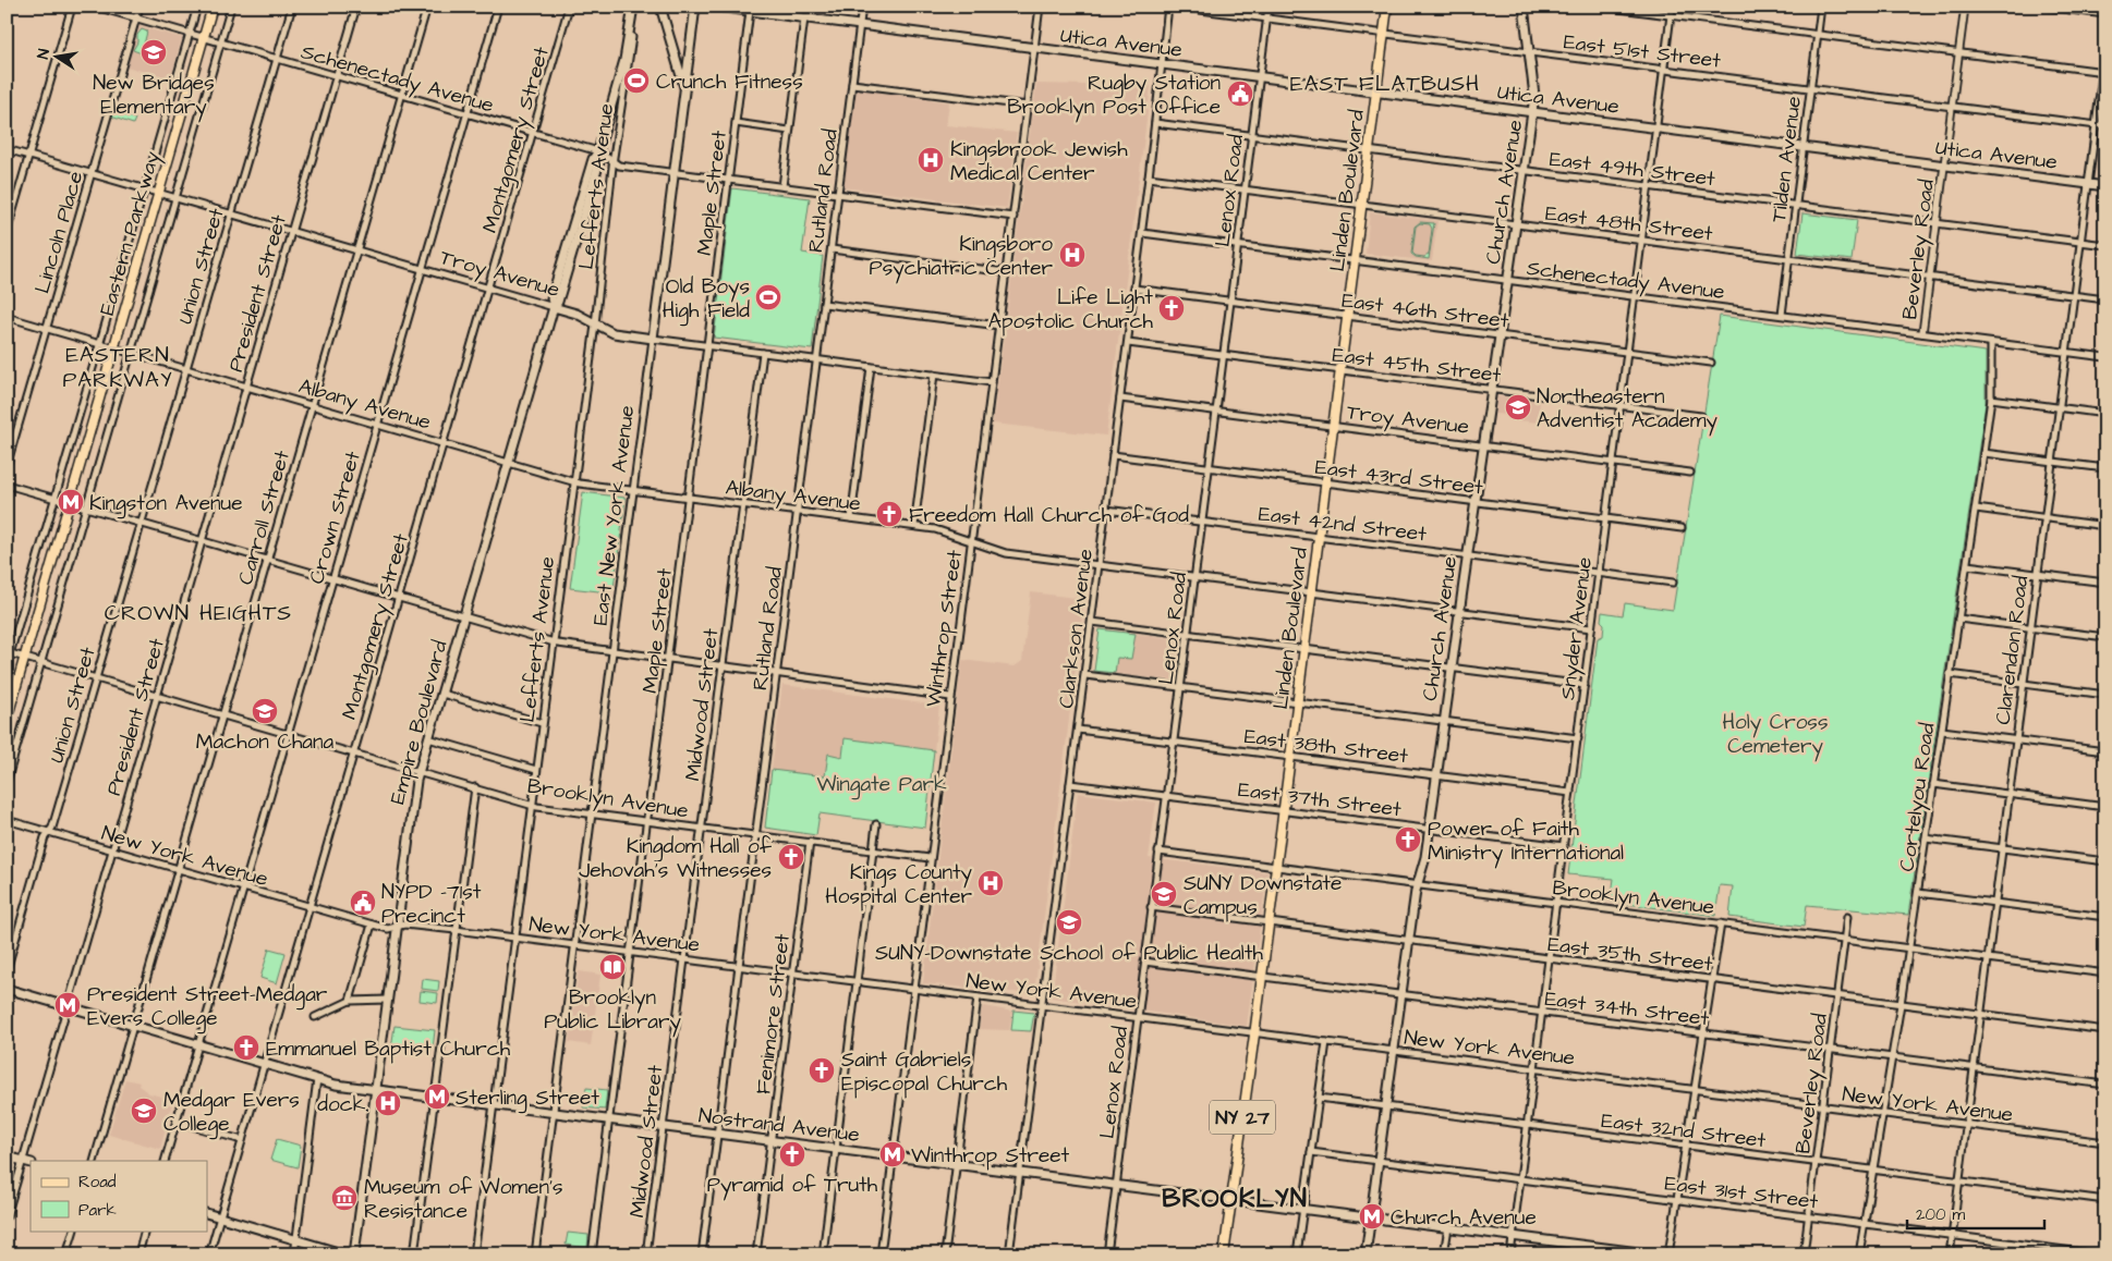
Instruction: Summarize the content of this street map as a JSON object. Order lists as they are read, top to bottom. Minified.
{"streets":{"main road":["Utica Avenue","Linden Boulevard","Church Avenue","Eastern Parkway","Troy Avenue","East New York Avenue","Empire Boulevard","NY 27","Nostrand Avenue"],"street":["East 51st Street","Schenectady Avenue","Montgomery Street","Tilden Avenue","East 49th Street","Lefferts Avenue","Rutland Road","Lenox Road","Maple Street","East 48th Street","Lincoln Place","Beverley Road","Union Street","President Street","East 46th Street","East 45th Street","Albany Avenue","East 43rd Street","Carroll Street","Crown Street","East 42nd Street","Winthrop Street","Clarkson Avenue","Snyder Avenue","Clarendon Road","Midwood Street","East 38th Street","Brooklyn Avenue","Cortelyou Road","East 37th Street","New York Avenue","East 35th Street","East 34th Street","Fenimore Street","East 32nd Street","East 31st Street"]},"crossings":[["Utica Avenue","Tilden Avenue"],["Utica Avenue","Rutland Road"],["Utica Avenue","Lenox Road"],["Utica Avenue","Linden Boulevard"],["Utica Avenue","Church Avenue"],["Utica Avenue","Maple Street"],["Utica Avenue","Beverley Road"],["Utica Avenue","Winthrop Street"],["Utica Avenue","Clarkson Avenue"],["Utica Avenue","Snyder Avenue"],["Utica Avenue","Clarendon Road"],["East 51st Street","Tilden Avenue"],["East 51st Street","Lenox Road"],["East 51st Street","Linden Boulevard"],["East 51st Street","Church Avenue"],["East 51st Street","Beverley Road"],["East 51st Street","Snyder Avenue"],["East 51st Street","Clarendon Road"],["Schenectady Avenue","Montgomery Street"],["Schenectady Avenue","Tilden Avenue"],["Schenectady Avenue","Lefferts Avenue"],["Schenectady Avenue","Lenox Road"],["Schenectady Avenue","Linden Boulevard"],["Schenectady Avenue","Church Avenue"],["Schenectady Avenue","Lincoln Place"],["Schenectady Avenue","Eastern Parkway"],["Schenectady Avenue","Beverley Road"],["Schenectady Avenue","Union Street"],["Schenectady Avenue","President Street"],["Schenectady Avenue","Carroll Street"],["Schenectady Avenue","Crown Street"],["Schenectady Avenue","Clarkson Avenue"],["Schenectady Avenue","Snyder Avenue"],["Schenectady Avenue","Clarendon Road"],["Schenectady Avenue","Empire Boulevard"],["Schenectady Avenue","Cortelyou Road"],["Montgomery Street","Troy Avenue"],["Montgomery Street","Albany Avenue"],["Montgomery Street","Brooklyn Avenue"],["Montgomery Street","New York Avenue"],["Montgomery Street","Nostrand Avenue"],["Tilden Avenue","East 49th Street"],["Tilden Avenue","East 48th Street"],["East 49th Street","Lenox Road"],["East 49th Street","Linden Boulevard"],["East 49th Street","Church Avenue"],["East 49th Street","Beverley Road"],["East 49th Street","Clarkson Avenue"],["East 49th Street","Snyder Avenue"],["East 49th Street","Clarendon Road"],["Lefferts Avenue","Troy Avenue"],["Lefferts Avenue","Albany Avenue"],["Lefferts Avenue","Empire Boulevard"],["Lefferts Avenue","Brooklyn Avenue"],["Lefferts Avenue","New York Avenue"],["Lefferts Avenue","Nostrand Avenue"],["Rutland Road","Troy Avenue"],["Rutland Road","Albany Avenue"],["Rutland Road","Brooklyn Avenue"],["Rutland Road","New York Avenue"],["Rutland Road","Nostrand Avenue"],["Lenox Road","East 48th Street"],["Lenox Road","Troy Avenue"],["Lenox Road","East 46th Street"],["Lenox Road","East 45th Street"],["Lenox Road","Albany Avenue"],["Lenox Road","East 43rd Street"],["Lenox Road","East 42nd Street"],["Lenox Road","East 38th Street"],["Lenox Road","Brooklyn Avenue"],["Lenox Road","East 37th Street"],["Lenox Road","New York Avenue"],["Lenox Road","East 35th Street"],["Lenox Road","East 34th Street"],["Lenox Road","Nostrand Avenue"],["Linden Boulevard","East 48th Street"],["Linden Boulevard","Troy Avenue"],["Linden Boulevard","East 46th Street"],["Linden Boulevard","East 45th Street"],["Linden Boulevard","Albany Avenue"],["Linden Boulevard","East 43rd Street"],["Linden Boulevard","East 42nd Street"],["Linden Boulevard","East 38th Street"],["Linden Boulevard","Brooklyn Avenue"],["Linden Boulevard","East 37th Street"],["Linden Boulevard","New York Avenue"],["Linden Boulevard","East 35th Street"],["Linden Boulevard","East 34th Street"],["Linden Boulevard","Nostrand Avenue"],["Church Avenue","East 48th Street"],["Church Avenue","Troy Avenue"],["Church Avenue","East 46th Street"],["Church Avenue","East 45th Street"],["Church Avenue","Albany Avenue"],["Church Avenue","East 43rd Street"],["Church Avenue","East 42nd Street"],["Church Avenue","East 38th Street"],["Church Avenue","Brooklyn Avenue"],["Church Avenue","East 37th Street"],["Church Avenue","New York Avenue"],["Church Avenue","East 35th Street"],["Church Avenue","East 34th Street"],["Church Avenue","Nostrand Avenue"],["Church Avenue","East 32nd Street"],["Church Avenue","East 31st Street"],["Maple Street","Troy Avenue"],["Maple Street","Albany Avenue"],["Maple Street","Brooklyn Avenue"],["Maple Street","New York Avenue"],["Maple Street","Nostrand Avenue"],["East 48th Street","Beverley Road"],["East 48th Street","Clarkson Avenue"],["East 48th Street","Snyder Avenue"],["East 48th Street","Clarendon Road"],["Lincoln Place","Troy Avenue"],["Lincoln Place","Albany Avenue"],["Eastern Parkway","Troy Avenue"],["Eastern Parkway","Albany Avenue"],["Eastern Parkway","Brooklyn Avenue"],["Beverley Road","Brooklyn Avenue"],["Beverley Road","New York Avenue"],["Beverley Road","East 35th Street"],["Beverley Road","East 34th Street"],["Beverley Road","East 32nd Street"],["Beverley Road","East 31st Street"],["Union Street","Troy Avenue"],["Union Street","Albany Avenue"],["Union Street","Brooklyn Avenue"],["Union Street","New York Avenue"],["Troy Avenue","President Street"],["Troy Avenue","East New York Avenue"],["Troy Avenue","Carroll Street"],["Troy Avenue","Crown Street"],["Troy Avenue","Winthrop Street"],["Troy Avenue","Clarkson Avenue"],["Troy Avenue","Snyder Avenue"],["Troy Avenue","Midwood Street"],["Troy Avenue","Empire Boulevard"],["President Street","Albany Avenue"],["President Street","Brooklyn Avenue"],["President Street","New York Avenue"],["President Street","Nostrand Avenue"],["East 46th Street","Clarkson Avenue"],["East 46th Street","Snyder Avenue"],["East 45th Street","Clarkson Avenue"],["East 45th Street","Snyder Avenue"],["Albany Avenue","East New York Avenue"],["Albany Avenue","Carroll Street"],["Albany Avenue","Crown Street"],["Albany Avenue","Winthrop Street"],["Albany Avenue","Clarkson Avenue"],["Albany Avenue","Snyder Avenue"],["Albany Avenue","Midwood Street"],["Albany Avenue","Empire Boulevard"],["East 43rd Street","Clarkson Avenue"],["East 43rd Street","Snyder Avenue"],["East New York Avenue","Brooklyn Avenue"],["East New York Avenue","New York Avenue"],["East New York Avenue","Nostrand Avenue"],["Carroll Street","Brooklyn Avenue"],["Carroll Street","New York Avenue"],["Carroll Street","Nostrand Avenue"],["Crown Street","Brooklyn Avenue"],["Crown Street","New York Avenue"],["Crown Street","Nostrand Avenue"],["East 42nd Street","Clarkson Avenue"],["East 42nd Street","Snyder Avenue"],["Winthrop Street","Brooklyn Avenue"],["Winthrop Street","New York Avenue"],["Winthrop Street","Nostrand Avenue"],["Clarkson Avenue","East 38th Street"],["Clarkson Avenue","East 37th Street"],["Clarkson Avenue","New York Avenue"],["Clarkson Avenue","Nostrand Avenue"],["Snyder Avenue","East 38th Street"],["Snyder Avenue","Brooklyn Avenue"],["Snyder Avenue","East 37th Street"],["Snyder Avenue","New York Avenue"],["Snyder Avenue","East 35th Street"],["Snyder Avenue","East 34th Street"],["Snyder Avenue","Nostrand Avenue"],["Snyder Avenue","East 32nd Street"],["Snyder Avenue","East 31st Street"],["Clarendon Road","Brooklyn Avenue"],["Clarendon Road","New York Avenue"],["Clarendon Road","East 35th Street"],["Clarendon Road","East 34th Street"],["Clarendon Road","East 32nd Street"],["Clarendon Road","East 31st Street"],["Midwood Street","Brooklyn Avenue"],["Midwood Street","New York Avenue"],["Midwood Street","Nostrand Avenue"],["Empire Boulevard","Brooklyn Avenue"],["Empire Boulevard","New York Avenue"],["Empire Boulevard","Nostrand Avenue"],["Brooklyn Avenue","Cortelyou Road"],["Brooklyn Avenue","Fenimore Street"],["Cortelyou Road","New York Avenue"],["Cortelyou Road","East 35th Street"],["Cortelyou Road","East 34th Street"],["Cortelyou Road","East 32nd Street"],["Cortelyou Road","East 31st Street"],["New York Avenue","Fenimore Street"],["Fenimore Street","Nostrand Avenue"]],"districts":["EAST FLATBUSH","EASTERN PARKWAY","CROWN HEIGHTS","BROOKLYN"],"parks":["Holy Cross Cemetery","Wingate Park"],"places":{"school or university":["New Bridges Elementary","Northeastern Adventist Academy","Machon Chana","SUNY Downstate Campus","SUNY-Downstate School of Public Health","Medgar Evers College"],"sports":["Crunch Fitness","Old Boys High Field"],"public building":["Rugby Station Brooklyn Post Office","NYPD -71st Precinct"],"hospital":["Kingsbrook Jewish Medical Center","Kingsboro Psychiatric Center","Kings County Hospital Center","dock."],"church":["Life Light Apostolic Church","Freedom Hall Church of God","Power of Faith Ministry International","Kingdom Hall of Jehovah's Witnesses","Emmanuel Baptist Church","Saint Gabriels Episcopal Church","Pyramid of Truth"],"metro station":["Kingston Avenue","President Street–Medgar Evers College","Sterling Street","Winthrop Street","Church Avenue"],"library":["Brooklyn Public Library"],"museum":["Museum of Women's Resistance"]},"legend":["Road","Park"],"scale_bar":"200 m","north":"left"}
